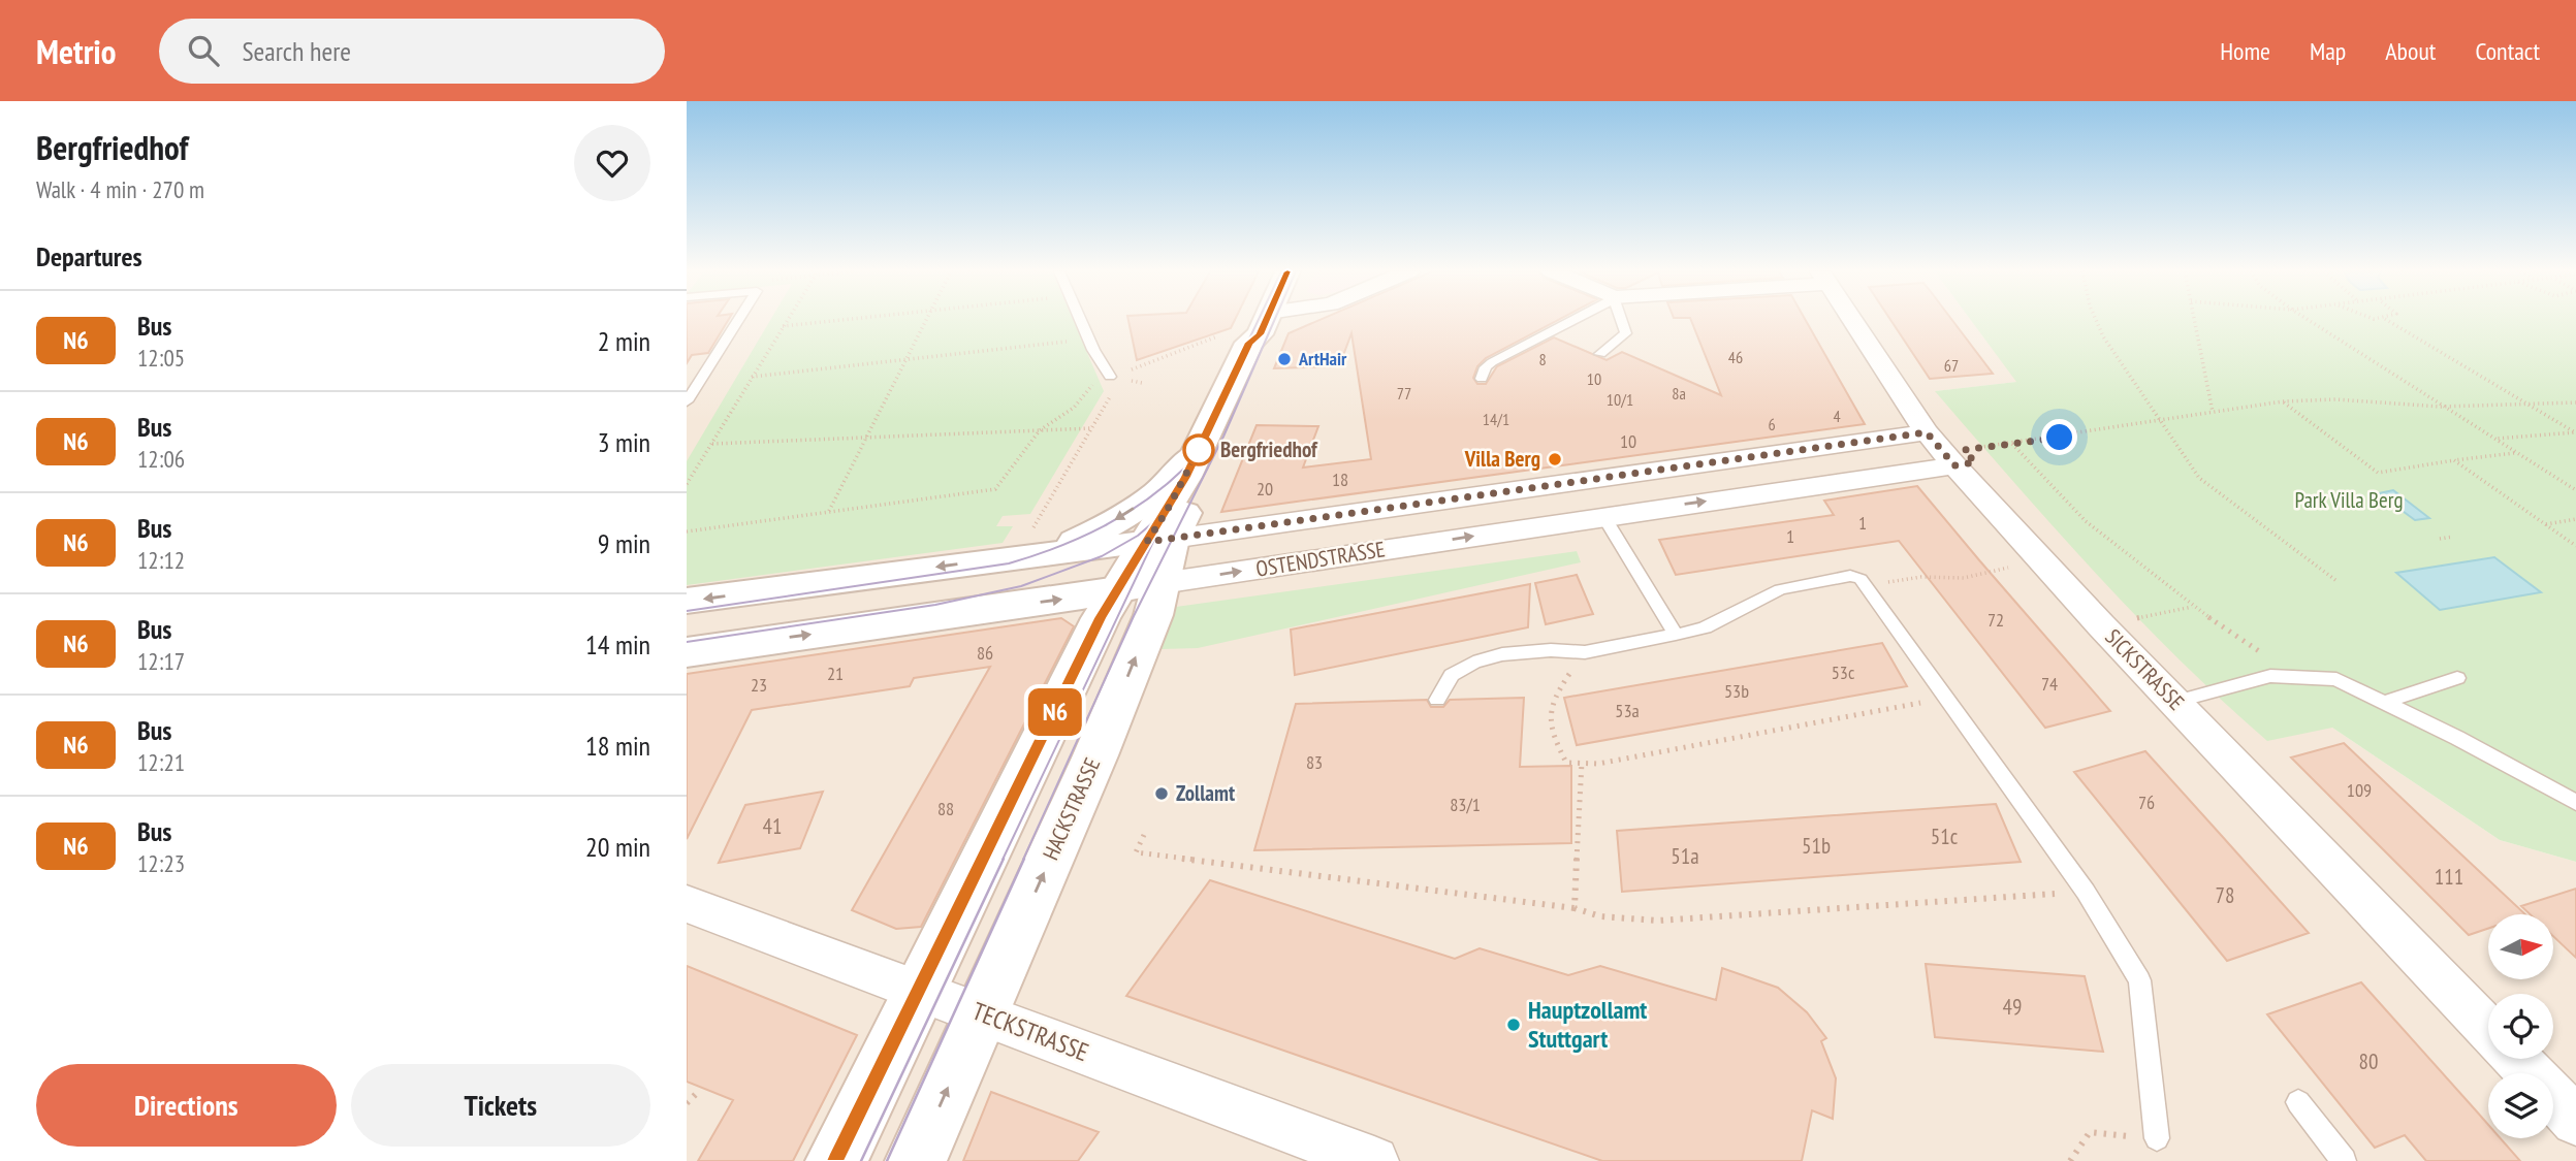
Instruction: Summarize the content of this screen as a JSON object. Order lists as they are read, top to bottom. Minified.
{"streets":{"main road":["OSTENDSTRASSE","HACKSTRASSE"],"street":["SICKSTRASSE","TECKSTRASSE"]},"crossings":[["OSTENDSTRASSE","SICKSTRASSE"],["OSTENDSTRASSE","HACKSTRASSE"],["HACKSTRASSE","TECKSTRASSE"]],"parks":["Park Villa Berg"],"places":["ArtHair","Bergfriedhof","Villa Berg","Zollamt","Hauptzollamt Stuttgart"],"lines":["bus line N6"],"house_numbers":["46","8","67","10","77","8a","10/1","4","14/1","6","10","18","20","1","1","72","86","53c","21","74","23","53b","53a","83","109","76","83/1","88","41","51c","51b","51a","111","78","49","80"],"north":"right","page":{"header":"Metrio","search":"Search here","nav":["Home","Map","About","Contact"],"heading":[["Bergfriedhof","Walk · 4 min · 270 m"],"Departures"],"on_map":"N6","list":[{"mark":"N6","name":"Bus","note":"12:05","value":"2 min"},{"mark":"N6","name":"Bus","note":"12:06","value":"3 min"},{"mark":"N6","name":"Bus","note":"12:12","value":"9 min"},{"mark":"N6","name":"Bus","note":"12:17","value":"14 min"},{"mark":"N6","name":"Bus","note":"12:21","value":"18 min"},{"mark":"N6","name":"Bus","note":"12:23","value":"20 min"}],"buttons":["Directions","Tickets"]}}
